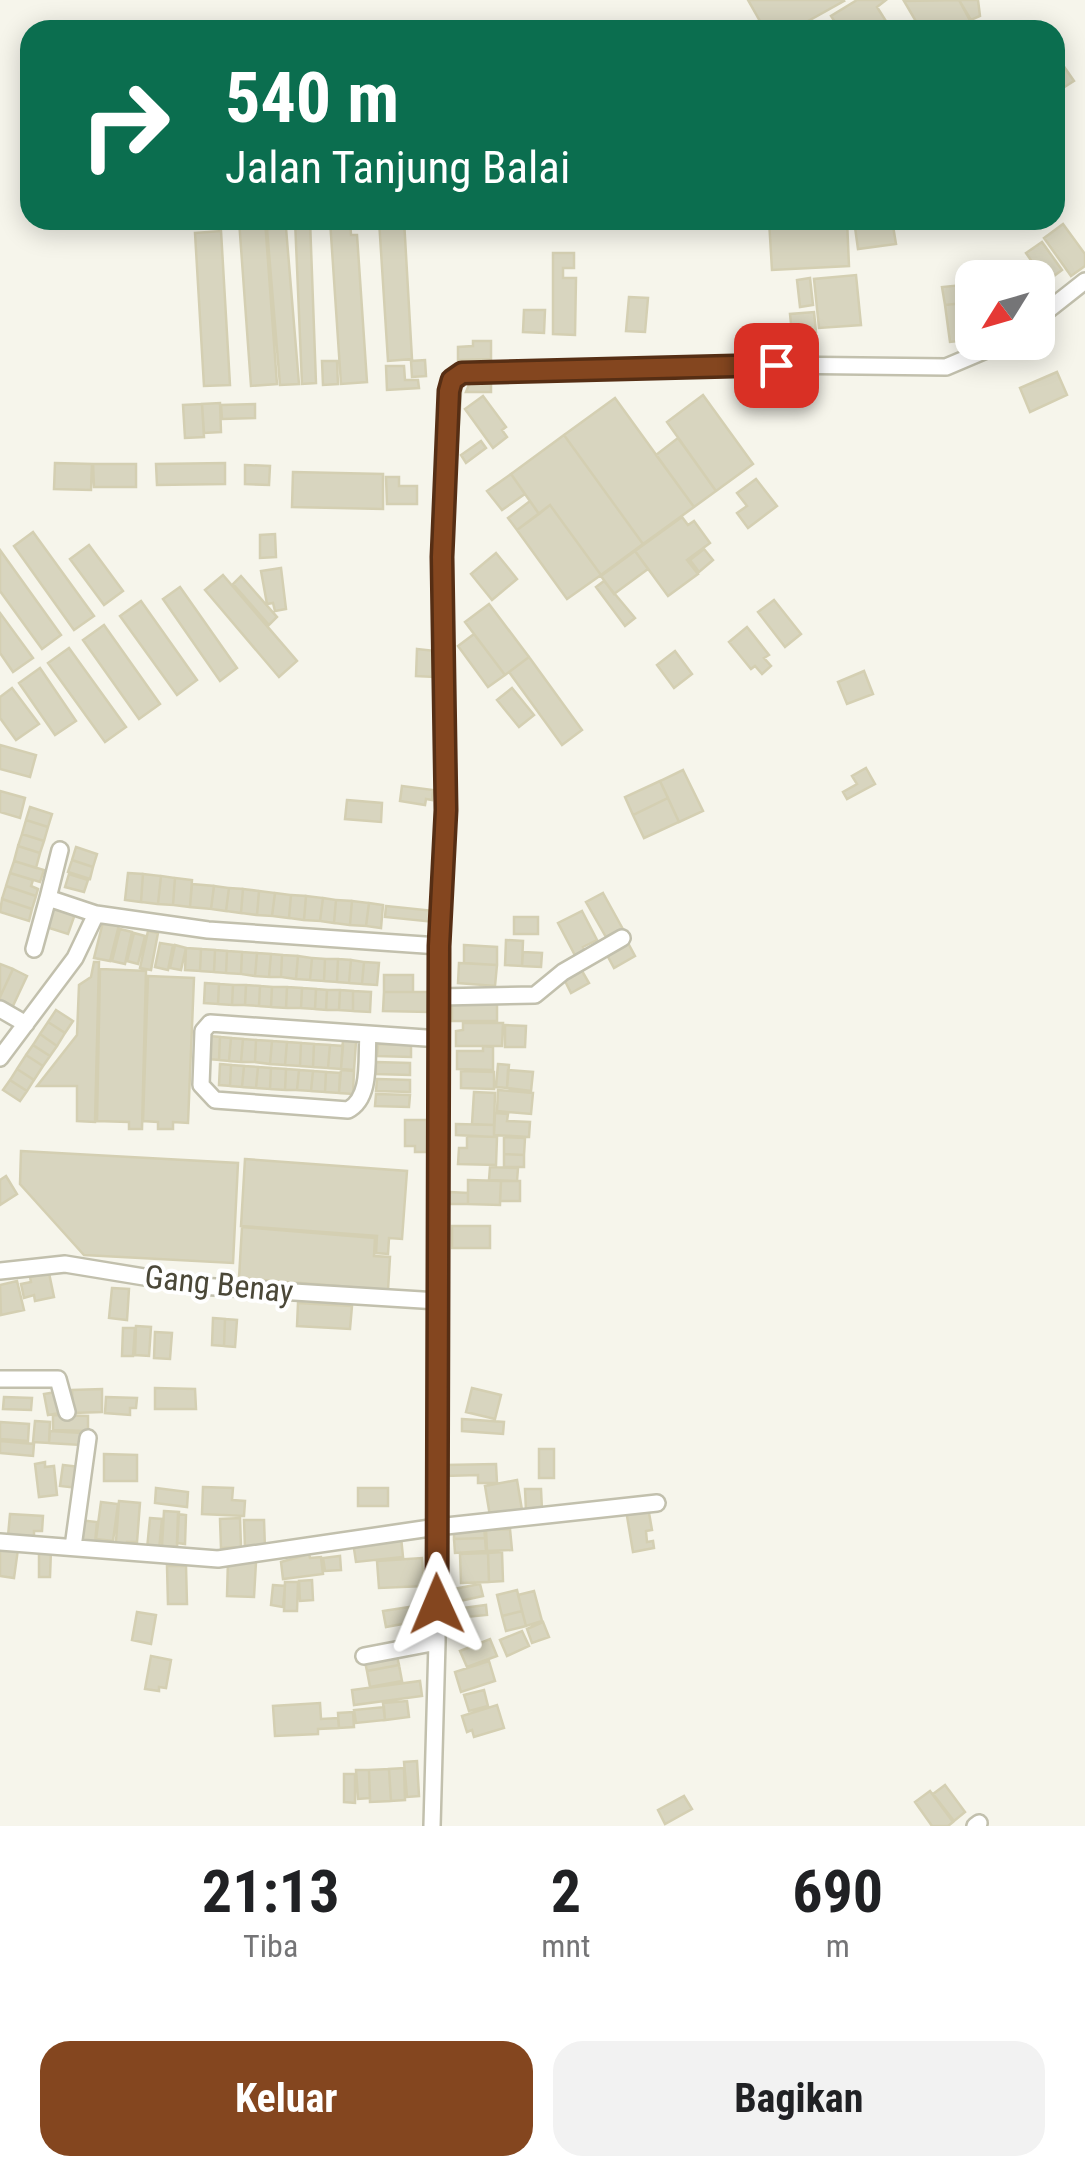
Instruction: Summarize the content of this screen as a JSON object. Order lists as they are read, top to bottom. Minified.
{"streets":{"street":["Gang Benay"]},"north":"bottom left","page":{"turn":["540 m","Jalan Tanjung Balai"],"eta":["21:13","Tiba","2","mnt","690","m"],"buttons":["Keluar","Bagikan"]}}
